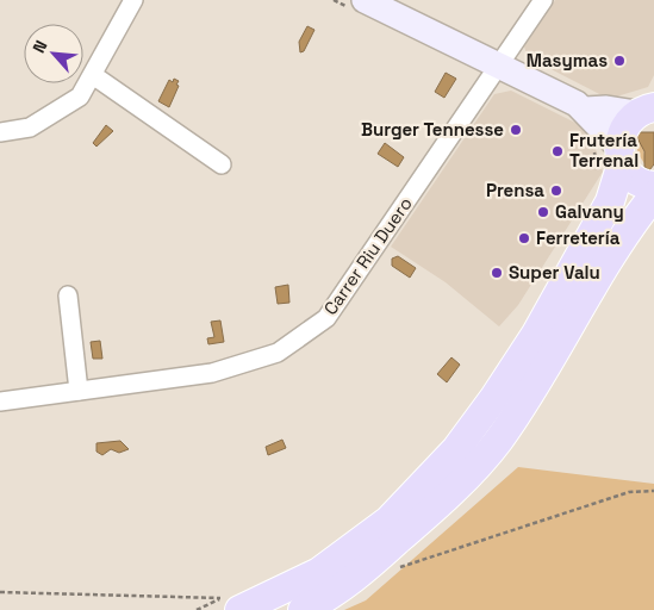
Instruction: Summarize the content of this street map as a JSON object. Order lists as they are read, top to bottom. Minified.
{"streets":{"street":["Carrer Riu Duero"]},"places":["Masymas","Burger Tennesse","Frutería Terrenal","Prensa","Galvany","Ferretería","Super Valu"],"north":"top left"}
